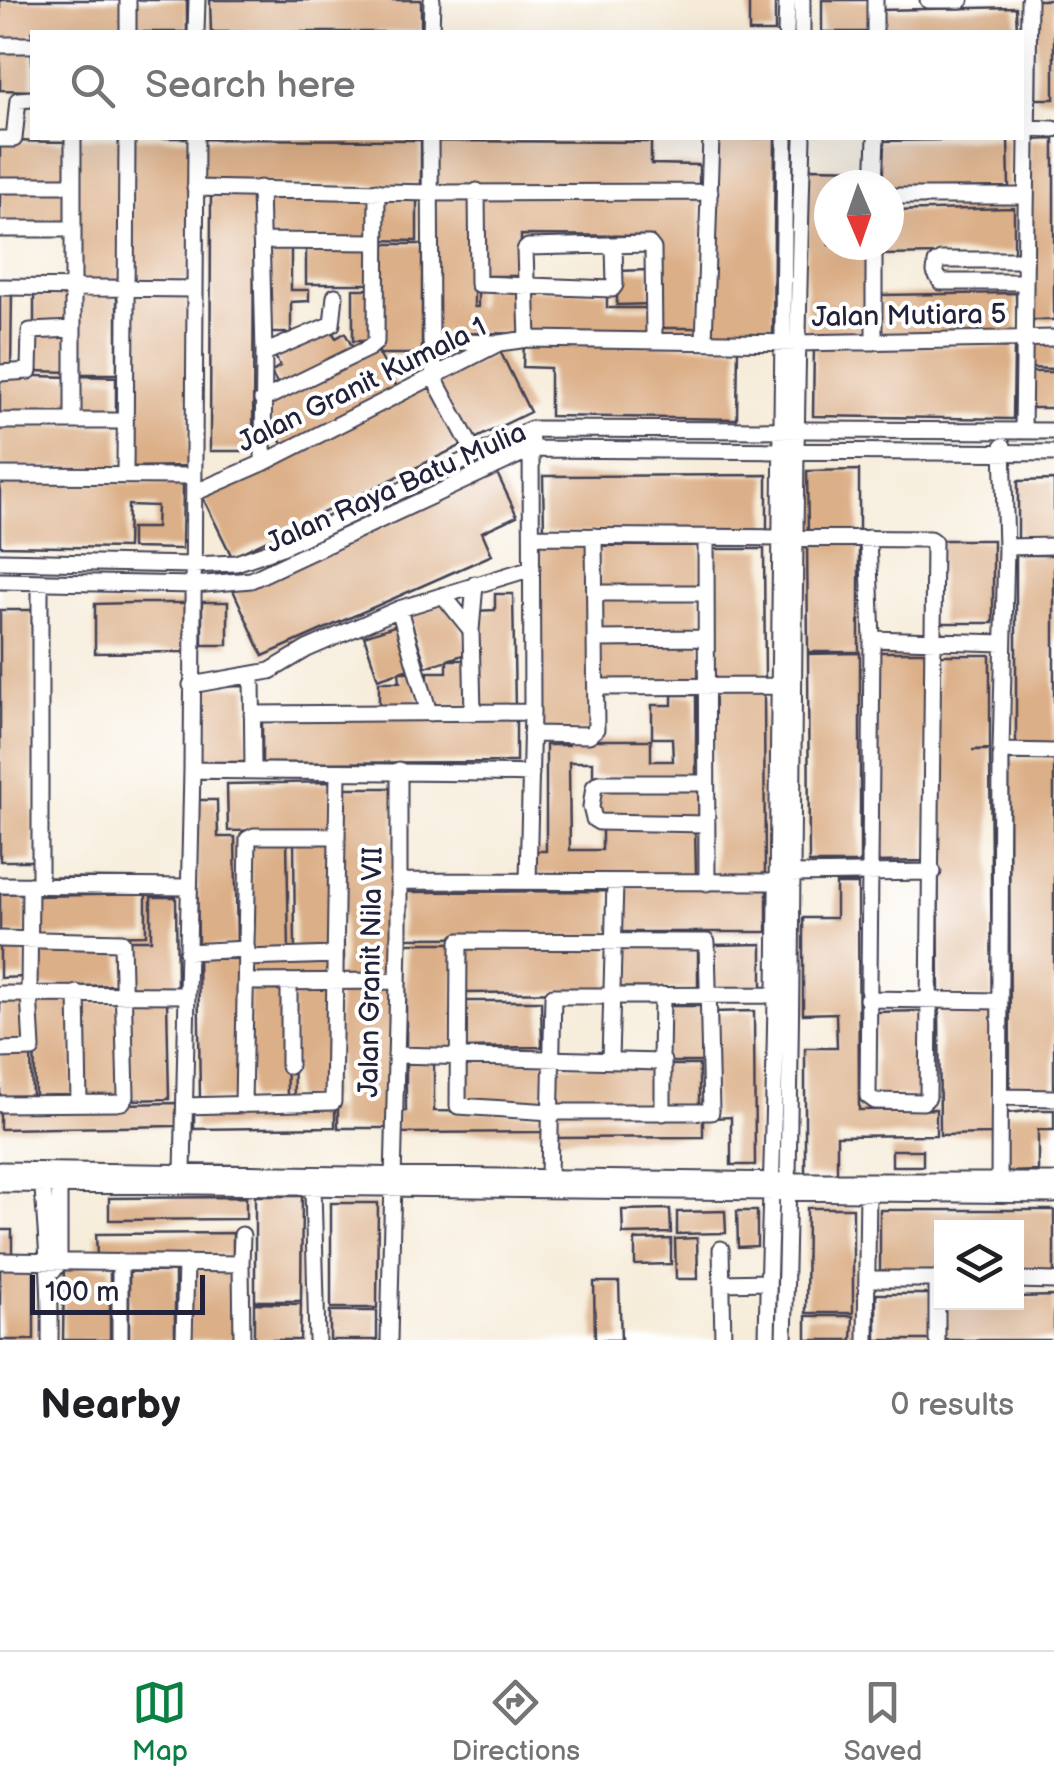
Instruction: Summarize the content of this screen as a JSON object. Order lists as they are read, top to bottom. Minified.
{"streets":{"street":["Jalan Mutiara 5","Jalan Granit Kumala 1","Jalan Raya Batu Mulia","Jalan Granit Nila VII"]},"crossings":[["Jalan Mutiara 5","Jalan Granit Kumala 1"]],"scale_bar":"100 m","north":"bottom","page":{"search":"Search here","scale":"100 m","heading":["Nearby","0 results"],"nav":["Map","Directions","Saved"]}}
